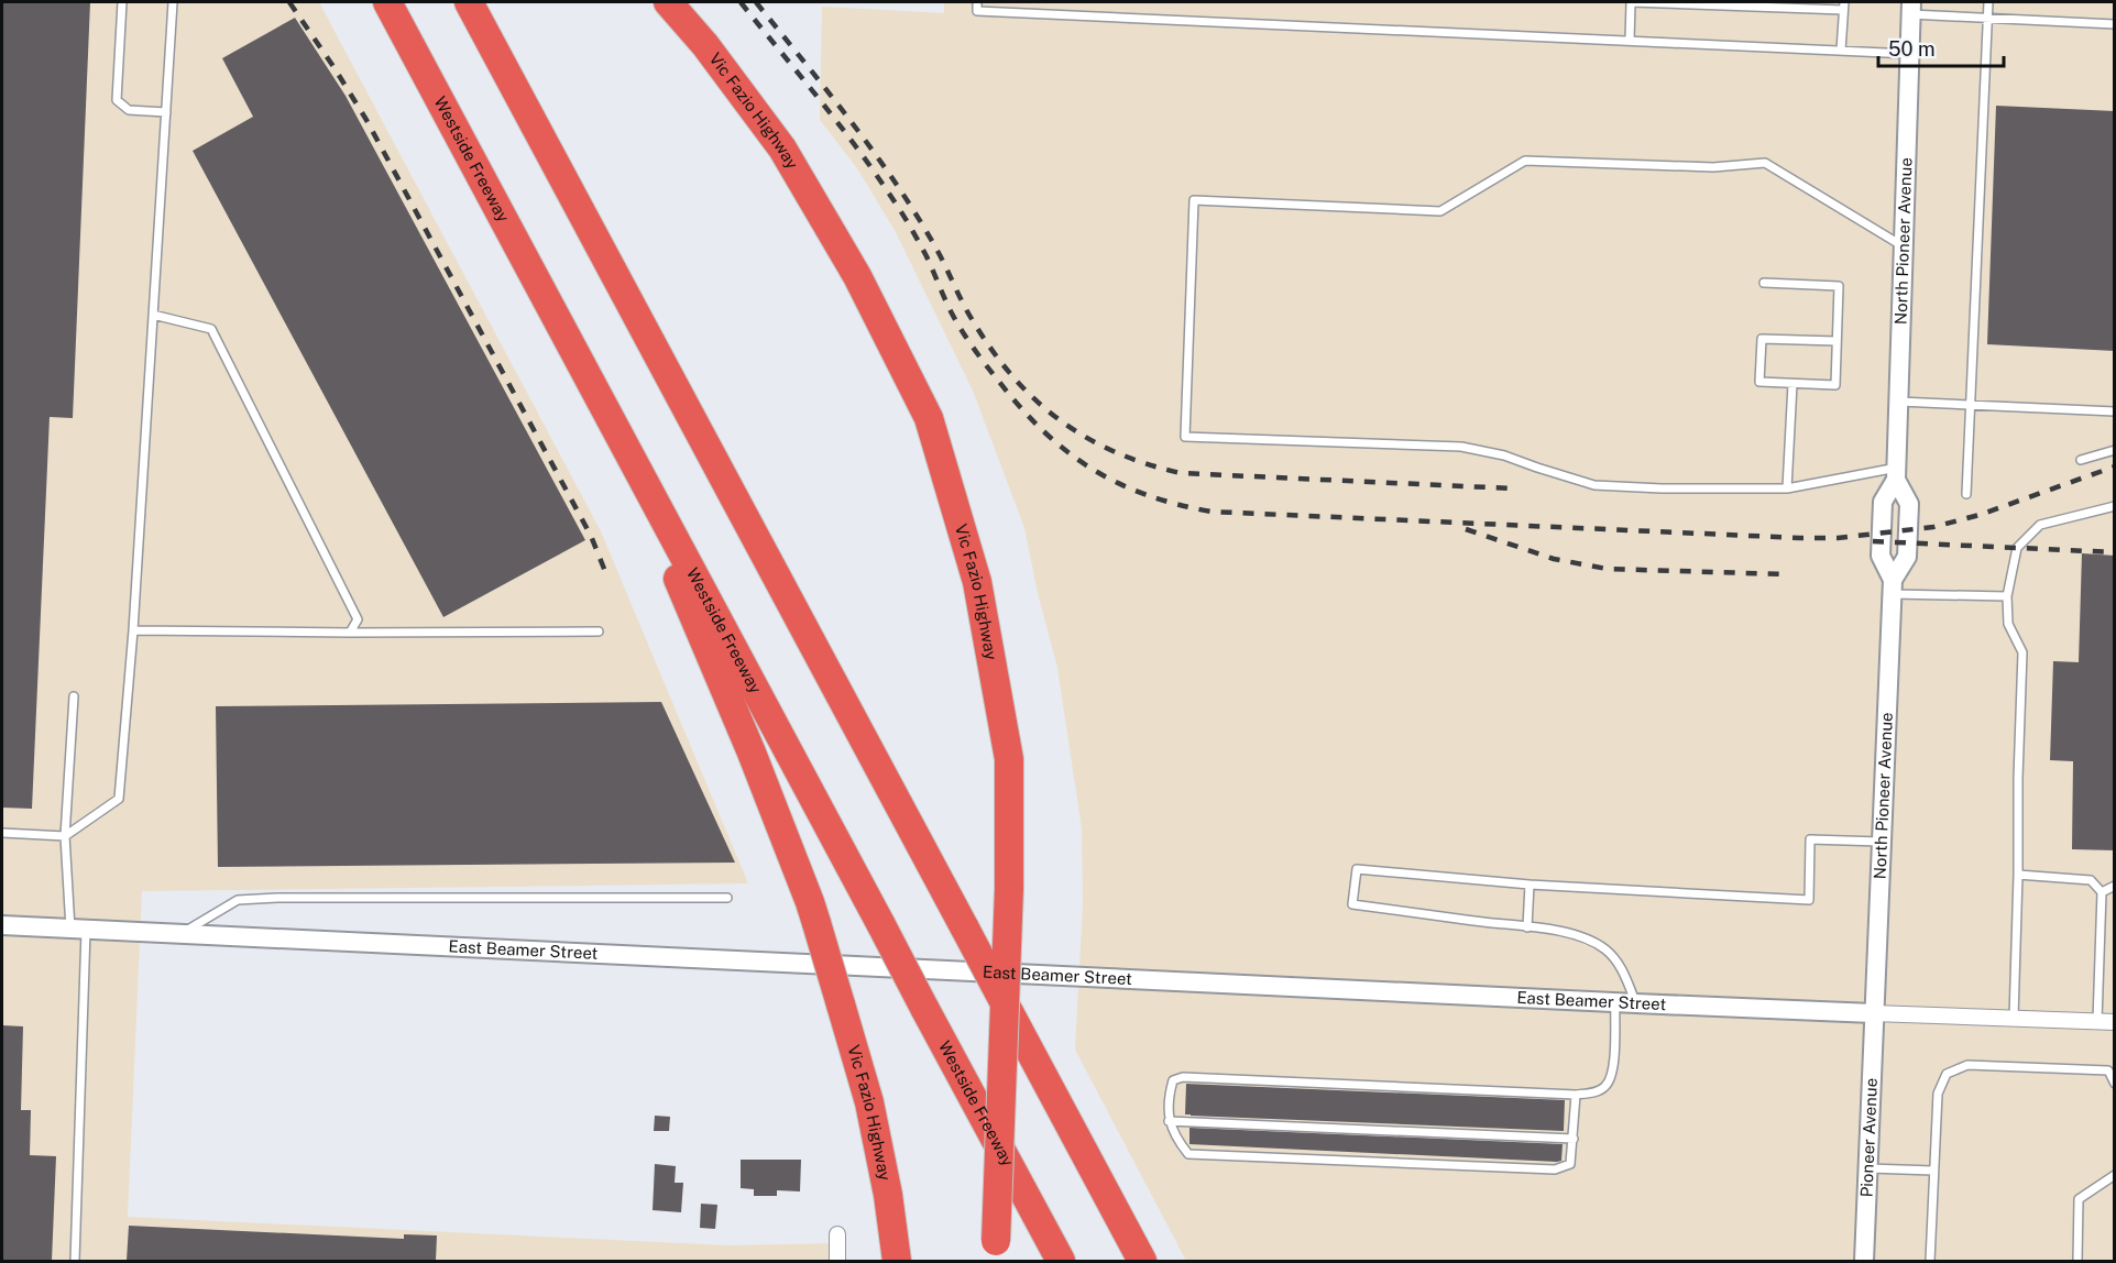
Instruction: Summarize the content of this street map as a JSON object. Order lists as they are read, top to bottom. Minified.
{"streets":{"highway":["Vic Fazio Highway","Westside Freeway"],"street":["North Pioneer Avenue","East Beamer Street","Pioneer Avenue"]},"crossings":[["Vic Fazio Highway","Westside Freeway"],["North Pioneer Avenue","East Beamer Street"],["North Pioneer Avenue","Pioneer Avenue"],["East Beamer Street","Pioneer Avenue"]],"scale_bar":"50 m"}
